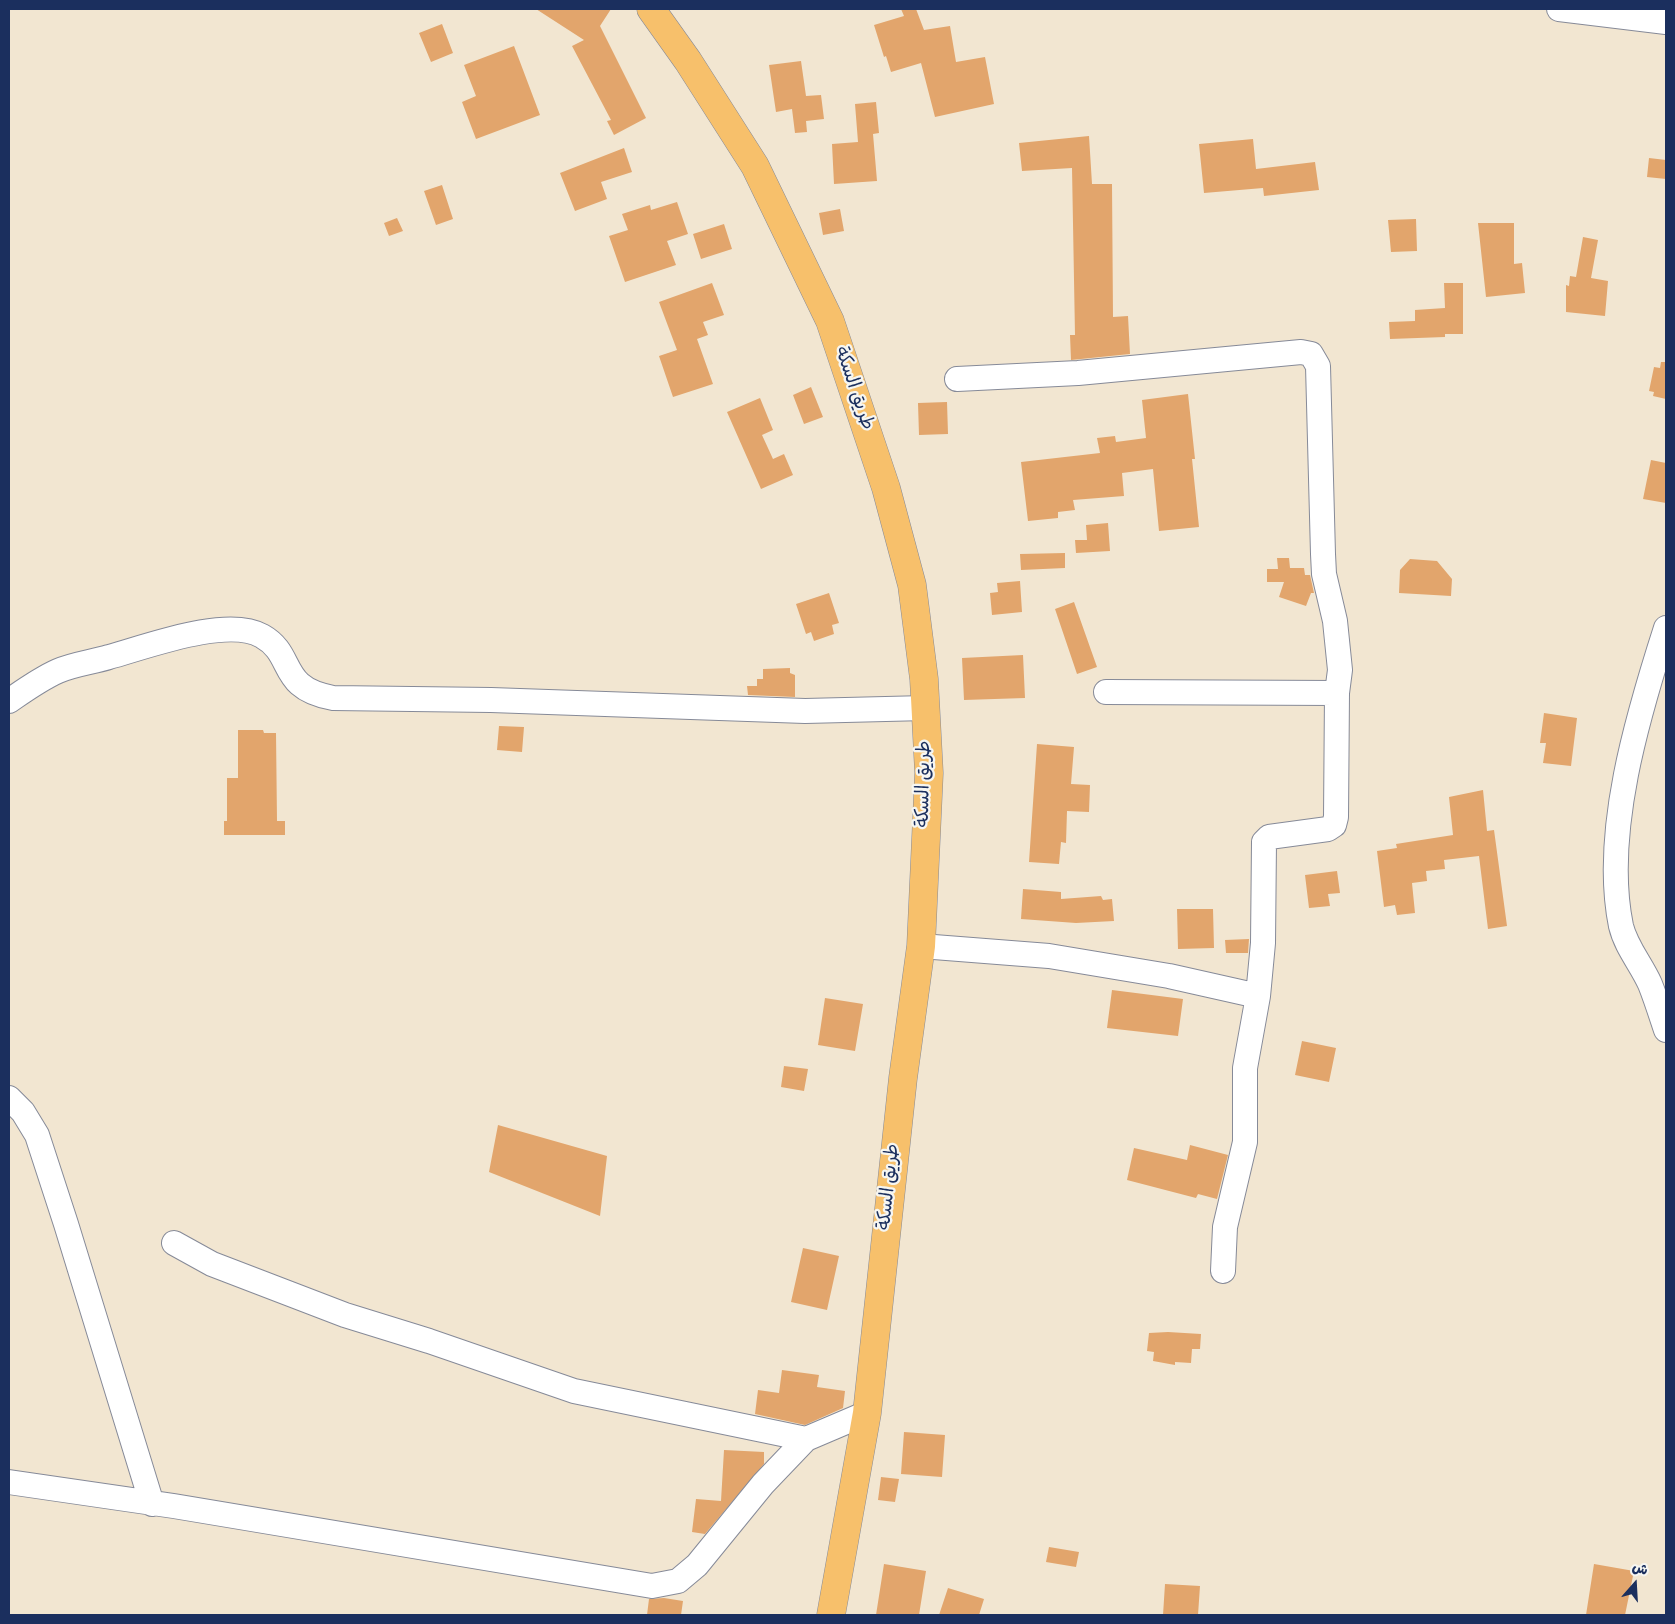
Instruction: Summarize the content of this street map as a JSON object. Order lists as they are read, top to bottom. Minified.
{"streets":{"main road":["طريق السكة"]},"north":"top"}
